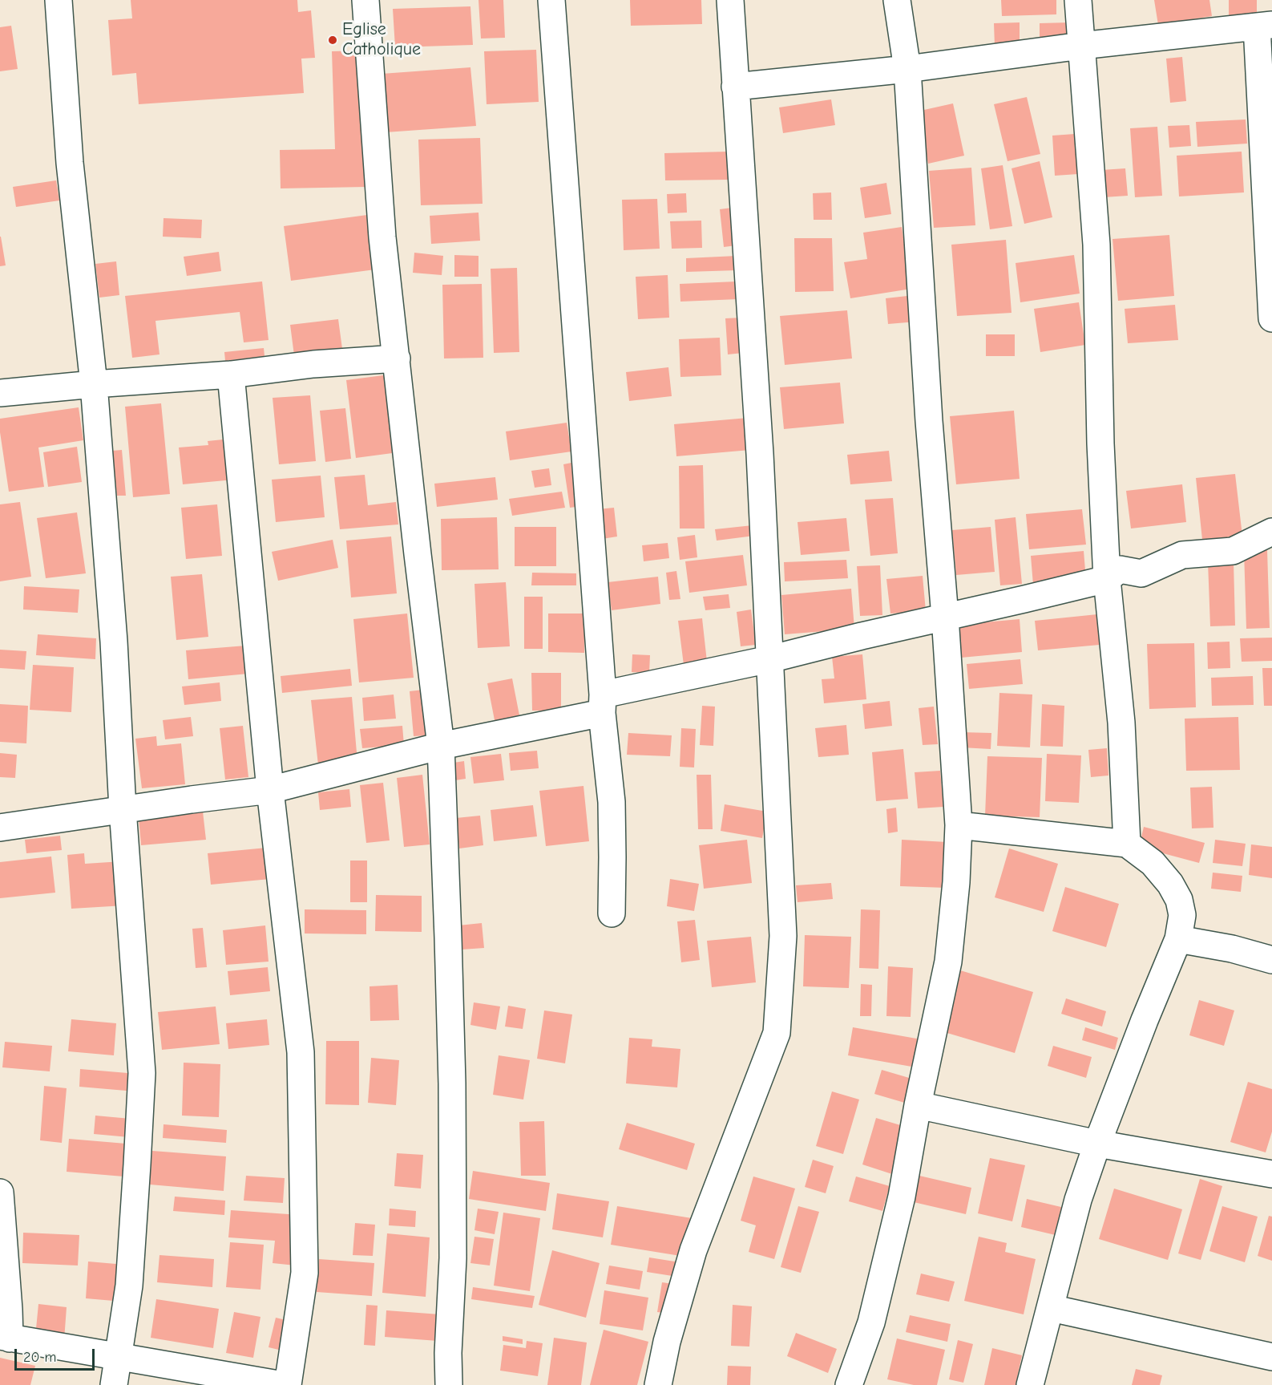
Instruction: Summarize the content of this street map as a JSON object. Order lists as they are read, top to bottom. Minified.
{"places":["Eglise Catholique"],"scale_bar":"20 m"}
